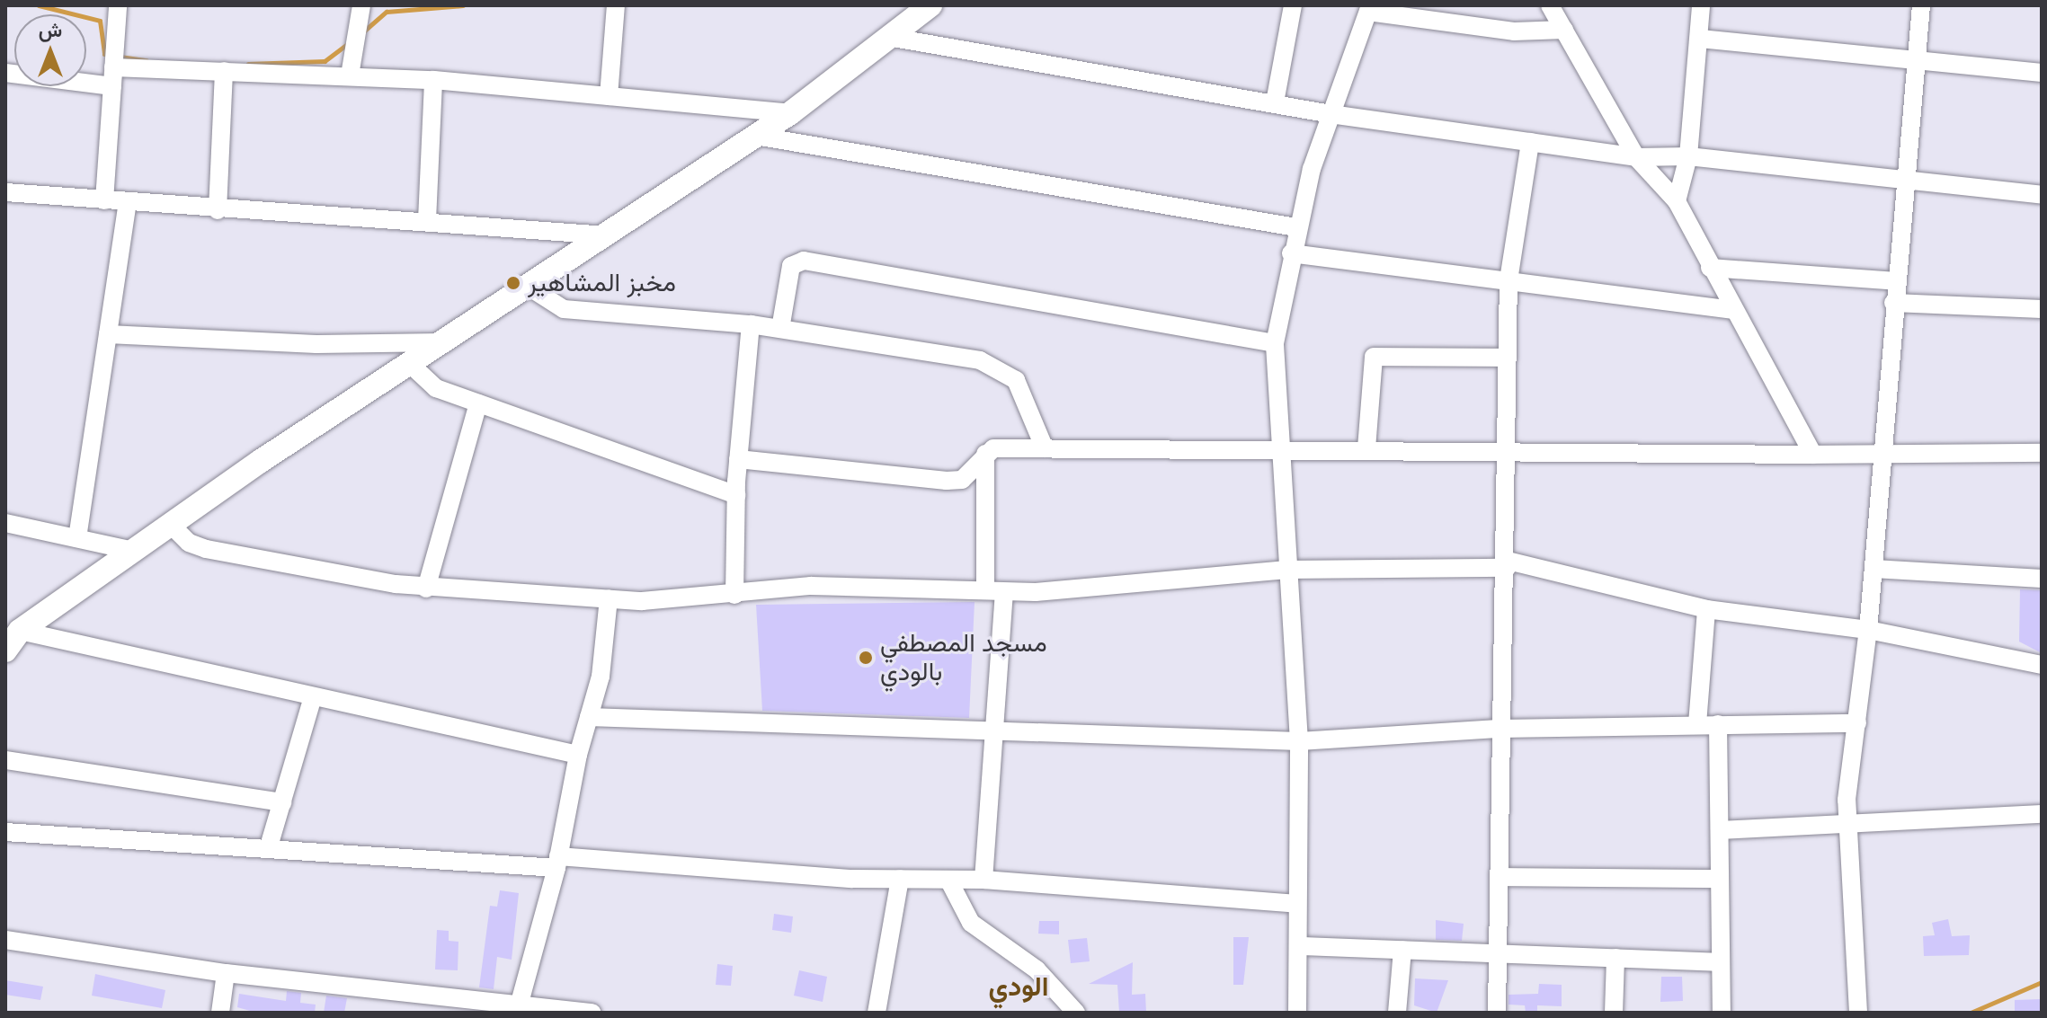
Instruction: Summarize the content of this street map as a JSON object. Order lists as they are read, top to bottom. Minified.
{"districts":["الودي"],"places":["مخبز المشاهير","مسجد المصطفي بالودي"],"north":"top"}
